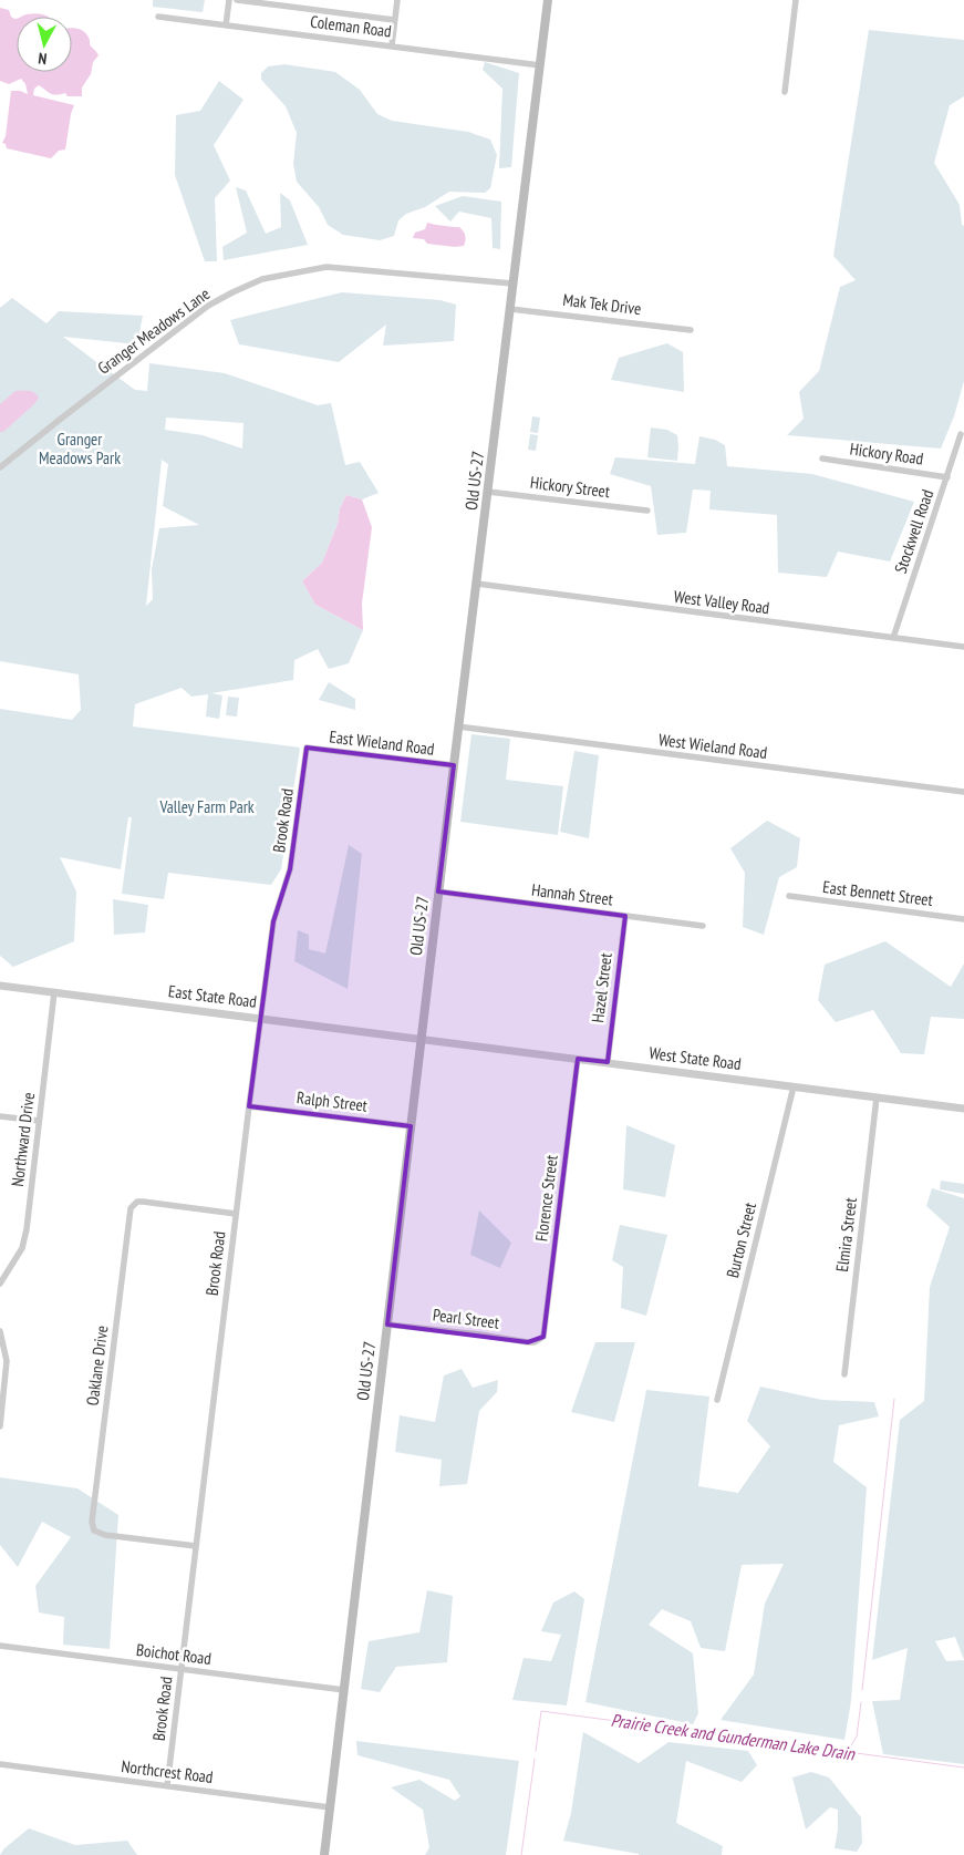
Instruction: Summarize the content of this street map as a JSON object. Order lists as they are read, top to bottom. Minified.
{"streets":{"main road":["Old US-27"],"street":["Coleman Road","Mak Tek Drive","Granger Meadows Lane","Hickory Road","Hickory Street","Stockwell Road","West Valley Road","East Wieland Road","West Wieland Road","Brook Road","East Bennett Street","Hannah Street","Hazel Street","East State Road","West State Road","Ralph Street","Northward Drive","Florence Street","Elmira Street","Burton Street","Pearl Street","Oaklane Drive","Boichot Road","Northcrest Road"]},"crossings":[["Coleman Road","Old US-27"],["Mak Tek Drive","Old US-27"],["Granger Meadows Lane","Old US-27"],["Hickory Road","Stockwell Road"],["Old US-27","Hickory Street"],["Old US-27","West Valley Road"],["Old US-27","East Wieland Road"],["Old US-27","West Wieland Road"],["Old US-27","Hannah Street"],["Old US-27","East State Road"],["Old US-27","West State Road"],["Old US-27","Ralph Street"],["Old US-27","Pearl Street"],["Old US-27","Boichot Road"],["Old US-27","Northcrest Road"],["Stockwell Road","West Valley Road"],["East Wieland Road","Brook Road"],["Brook Road","East State Road"],["Brook Road","Ralph Street"],["Brook Road","Oaklane Drive"],["Brook Road","Boichot Road"],["Brook Road","Northcrest Road"],["Hannah Street","Hazel Street"],["Hazel Street","West State Road"],["East State Road","West State Road"],["East State Road","Northward Drive"],["West State Road","Florence Street"],["West State Road","Elmira Street"],["West State Road","Burton Street"],["Florence Street","Pearl Street"]],"water":["Prairie Creek and Gunderman Lake Drain"],"parks":["Granger Meadows Park","Valley Farm Park"],"north":"bottom"}
